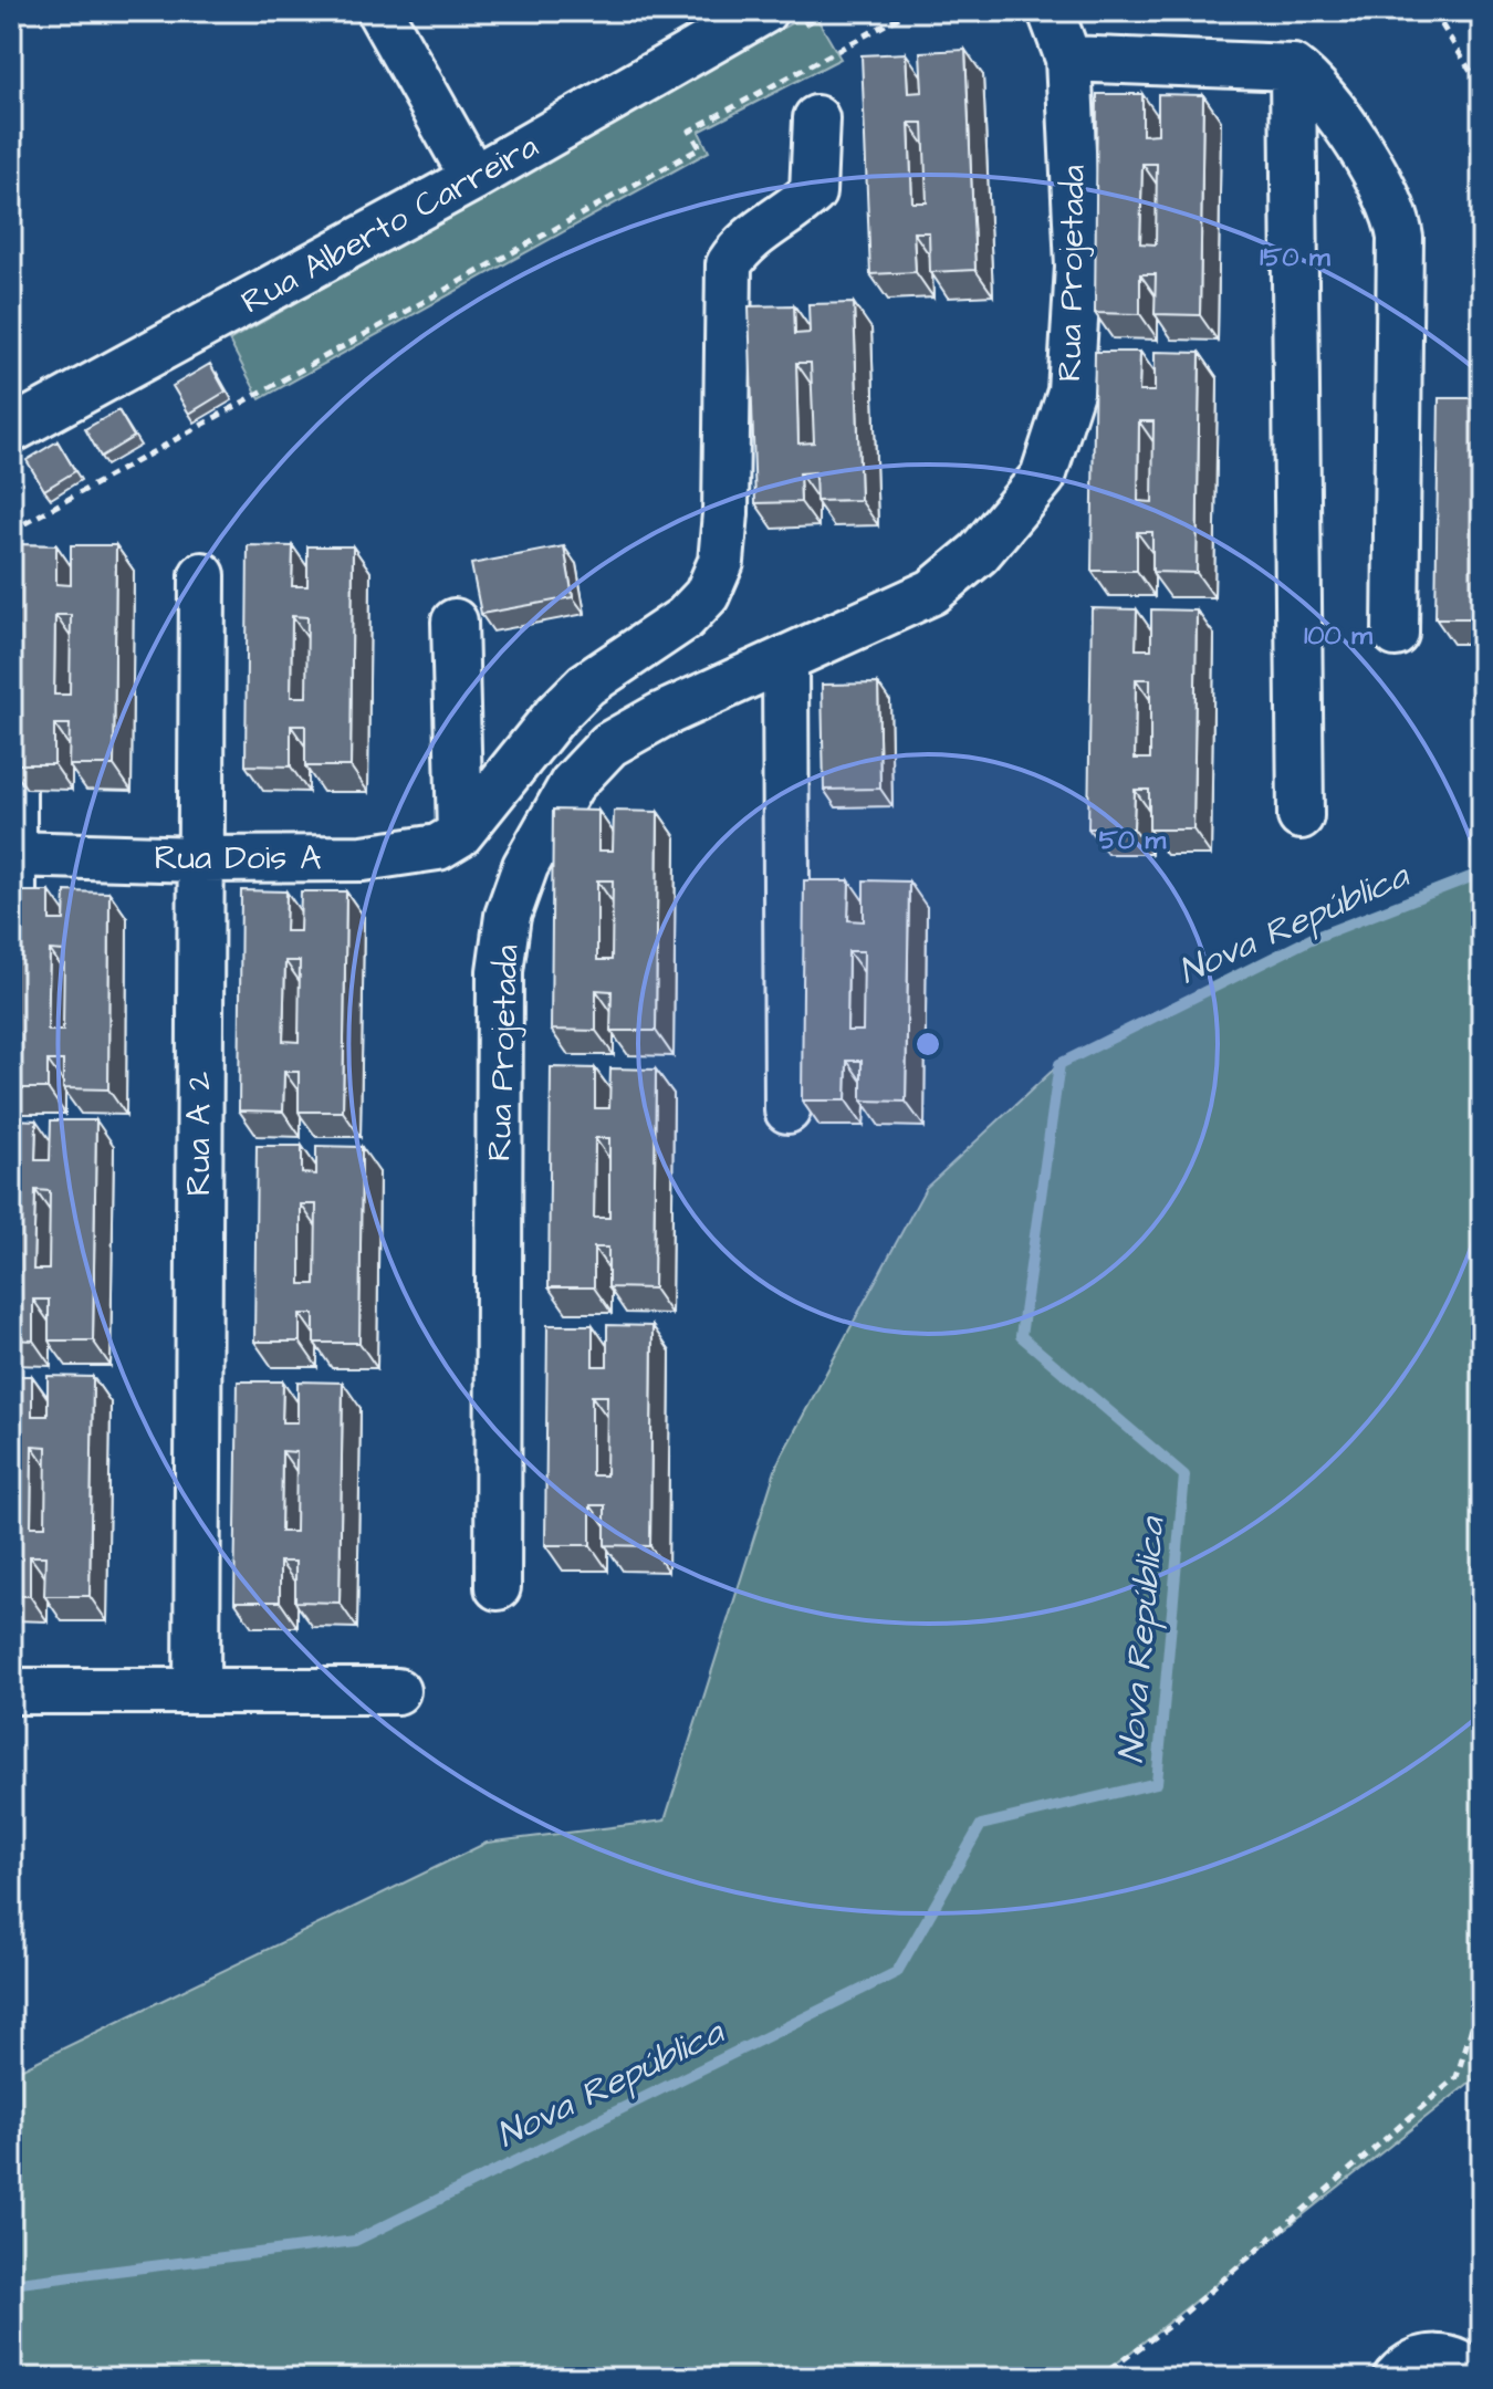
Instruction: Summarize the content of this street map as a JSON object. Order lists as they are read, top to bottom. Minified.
{"streets":{"street":["Rua Alberto Carreira","Rua Projetada","Rua Dois A","Rua A 2"]},"crossings":[["Rua Dois A","Rua A 2"]],"water":["Nova República"],"rings":["150 m","100 m","50 m"]}
